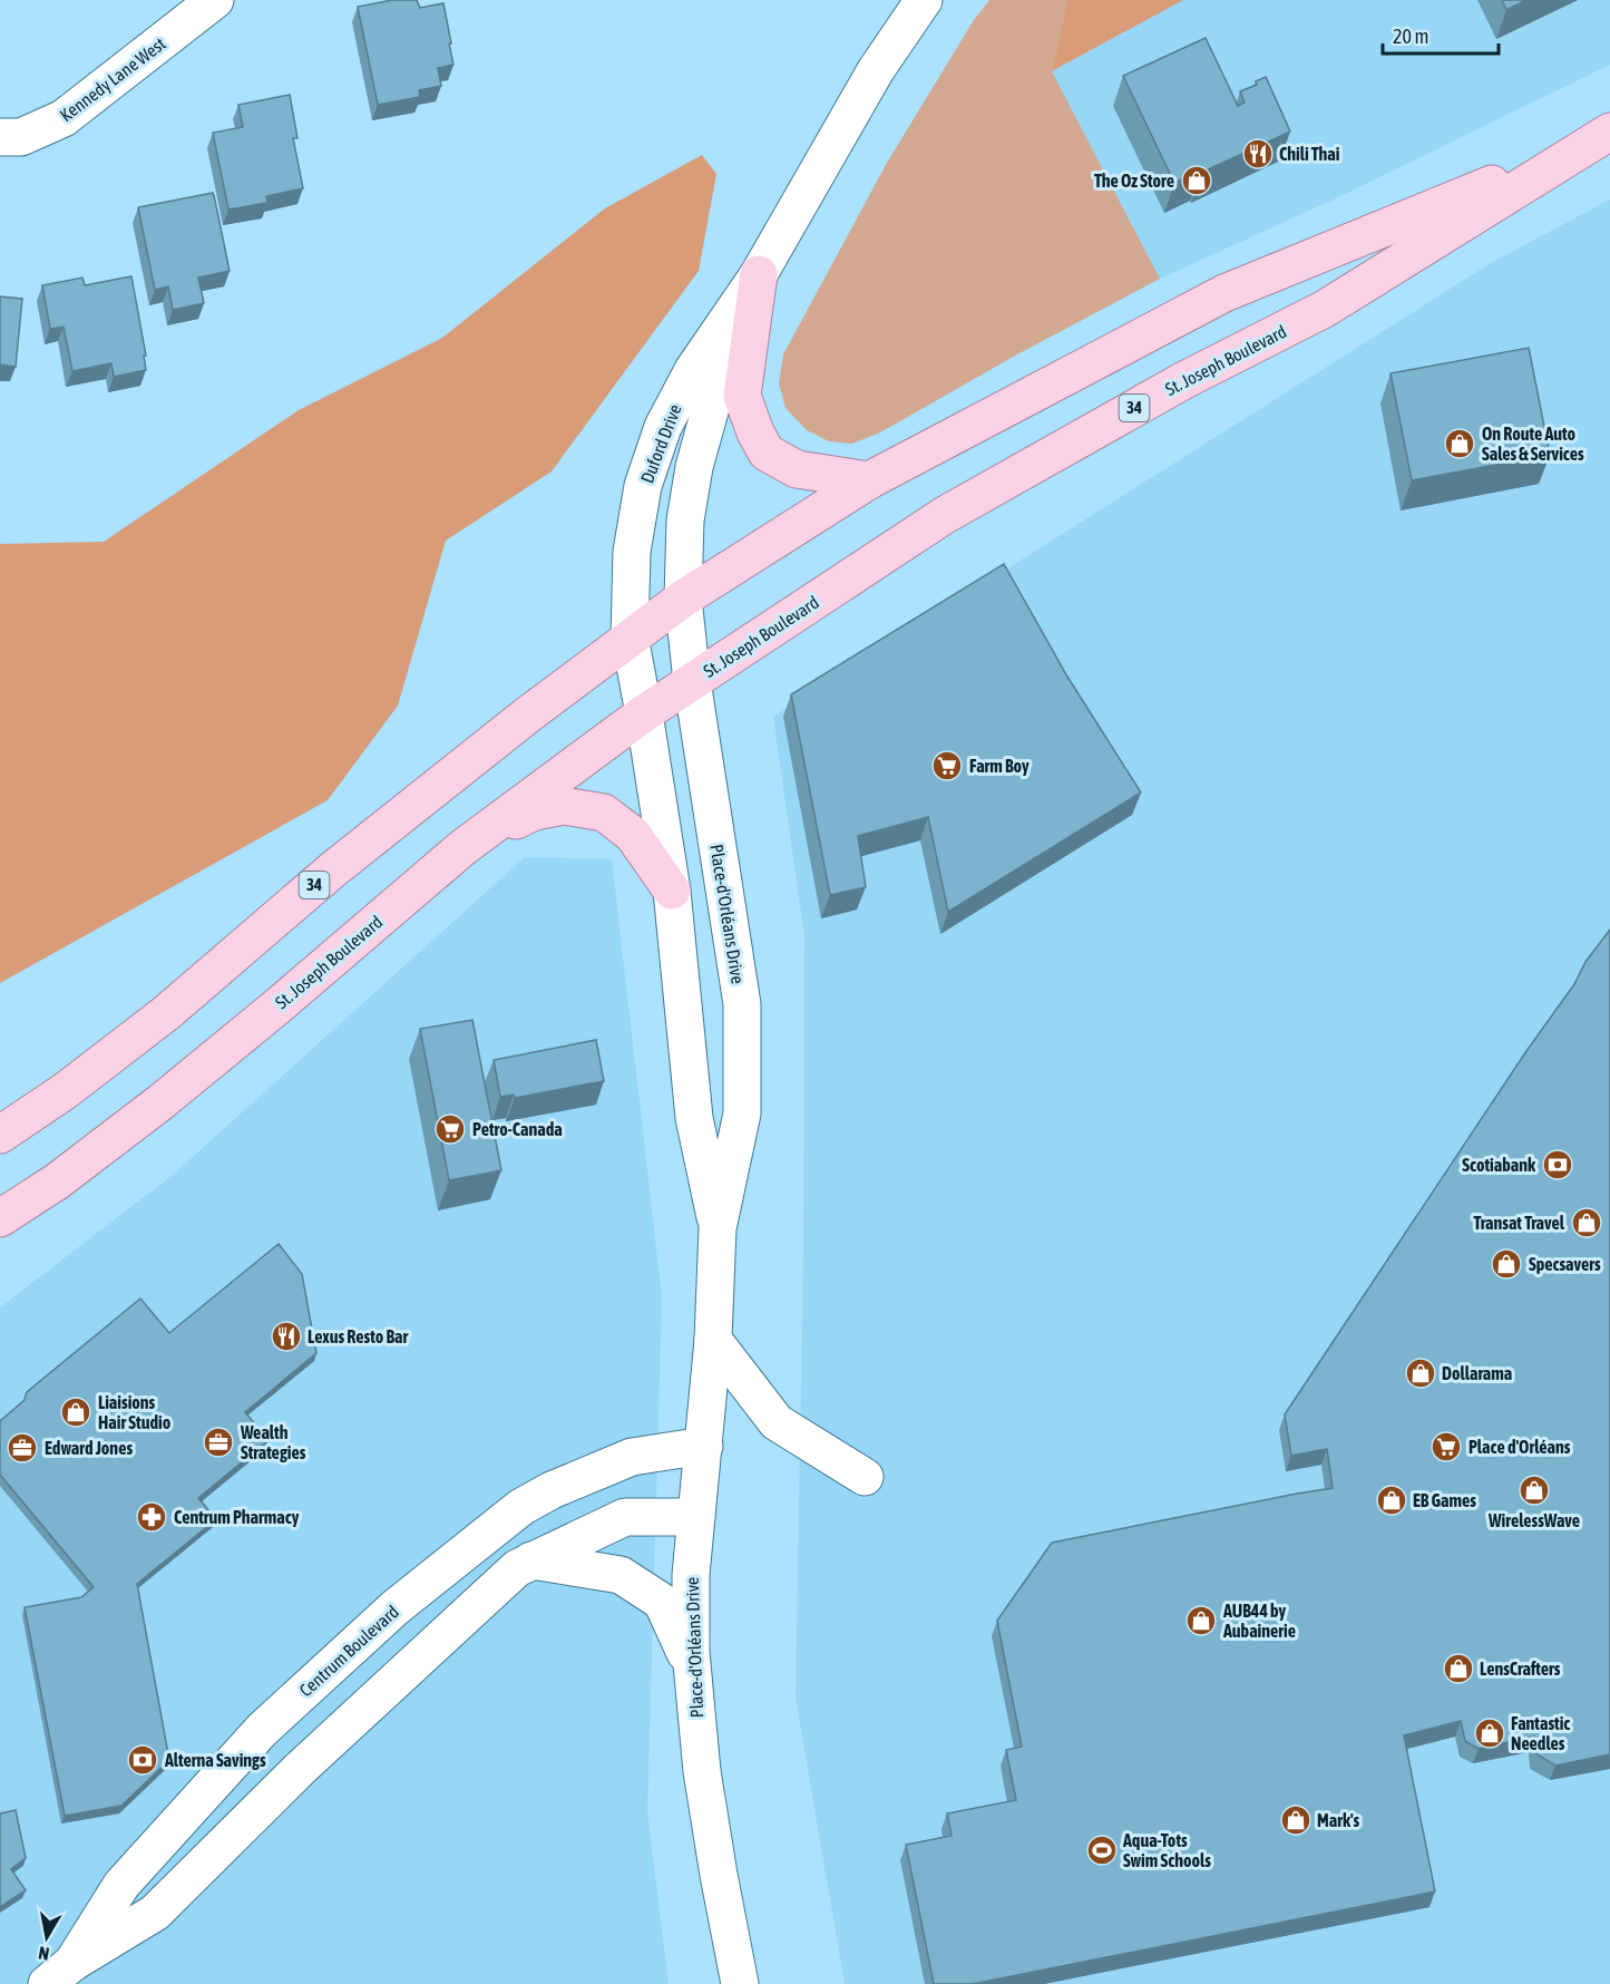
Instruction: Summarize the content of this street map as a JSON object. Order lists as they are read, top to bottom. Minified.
{"streets":{"main road":["St. Joseph Boulevard","34"],"street":["Kennedy Lane West","Duford Drive","Place-d'Orléans Drive","Centrum Boulevard"]},"crossings":[["St. Joseph Boulevard","Duford Drive"],["St. Joseph Boulevard","Place-d'Orléans Drive"],["Duford Drive","Place-d'Orléans Drive"],["Place-d'Orléans Drive","Centrum Boulevard"]],"places":{"restaurant":["Chili Thai","Lexus Resto Bar"],"shop":["The Oz Store","On Route Auto Sales & Services","Transat Travel","Specsavers","Dollarama","Liaisions Hair Studio","WirelessWave","EB Games","AUB44 by Aubainerie","LensCrafters","Fantastic Needles","Mark's"],"supermarket":["Farm Boy","Petro-Canada","Place d'Orléans"],"bank":["Scotiabank","Alterna Savings"],"office":["Wealth Strategies","Edward Jones"],"pharmacy":["Centrum Pharmacy"],"sports":["Aqua-Tots Swim Schools"]},"scale_bar":"20 m","north":"bottom"}
